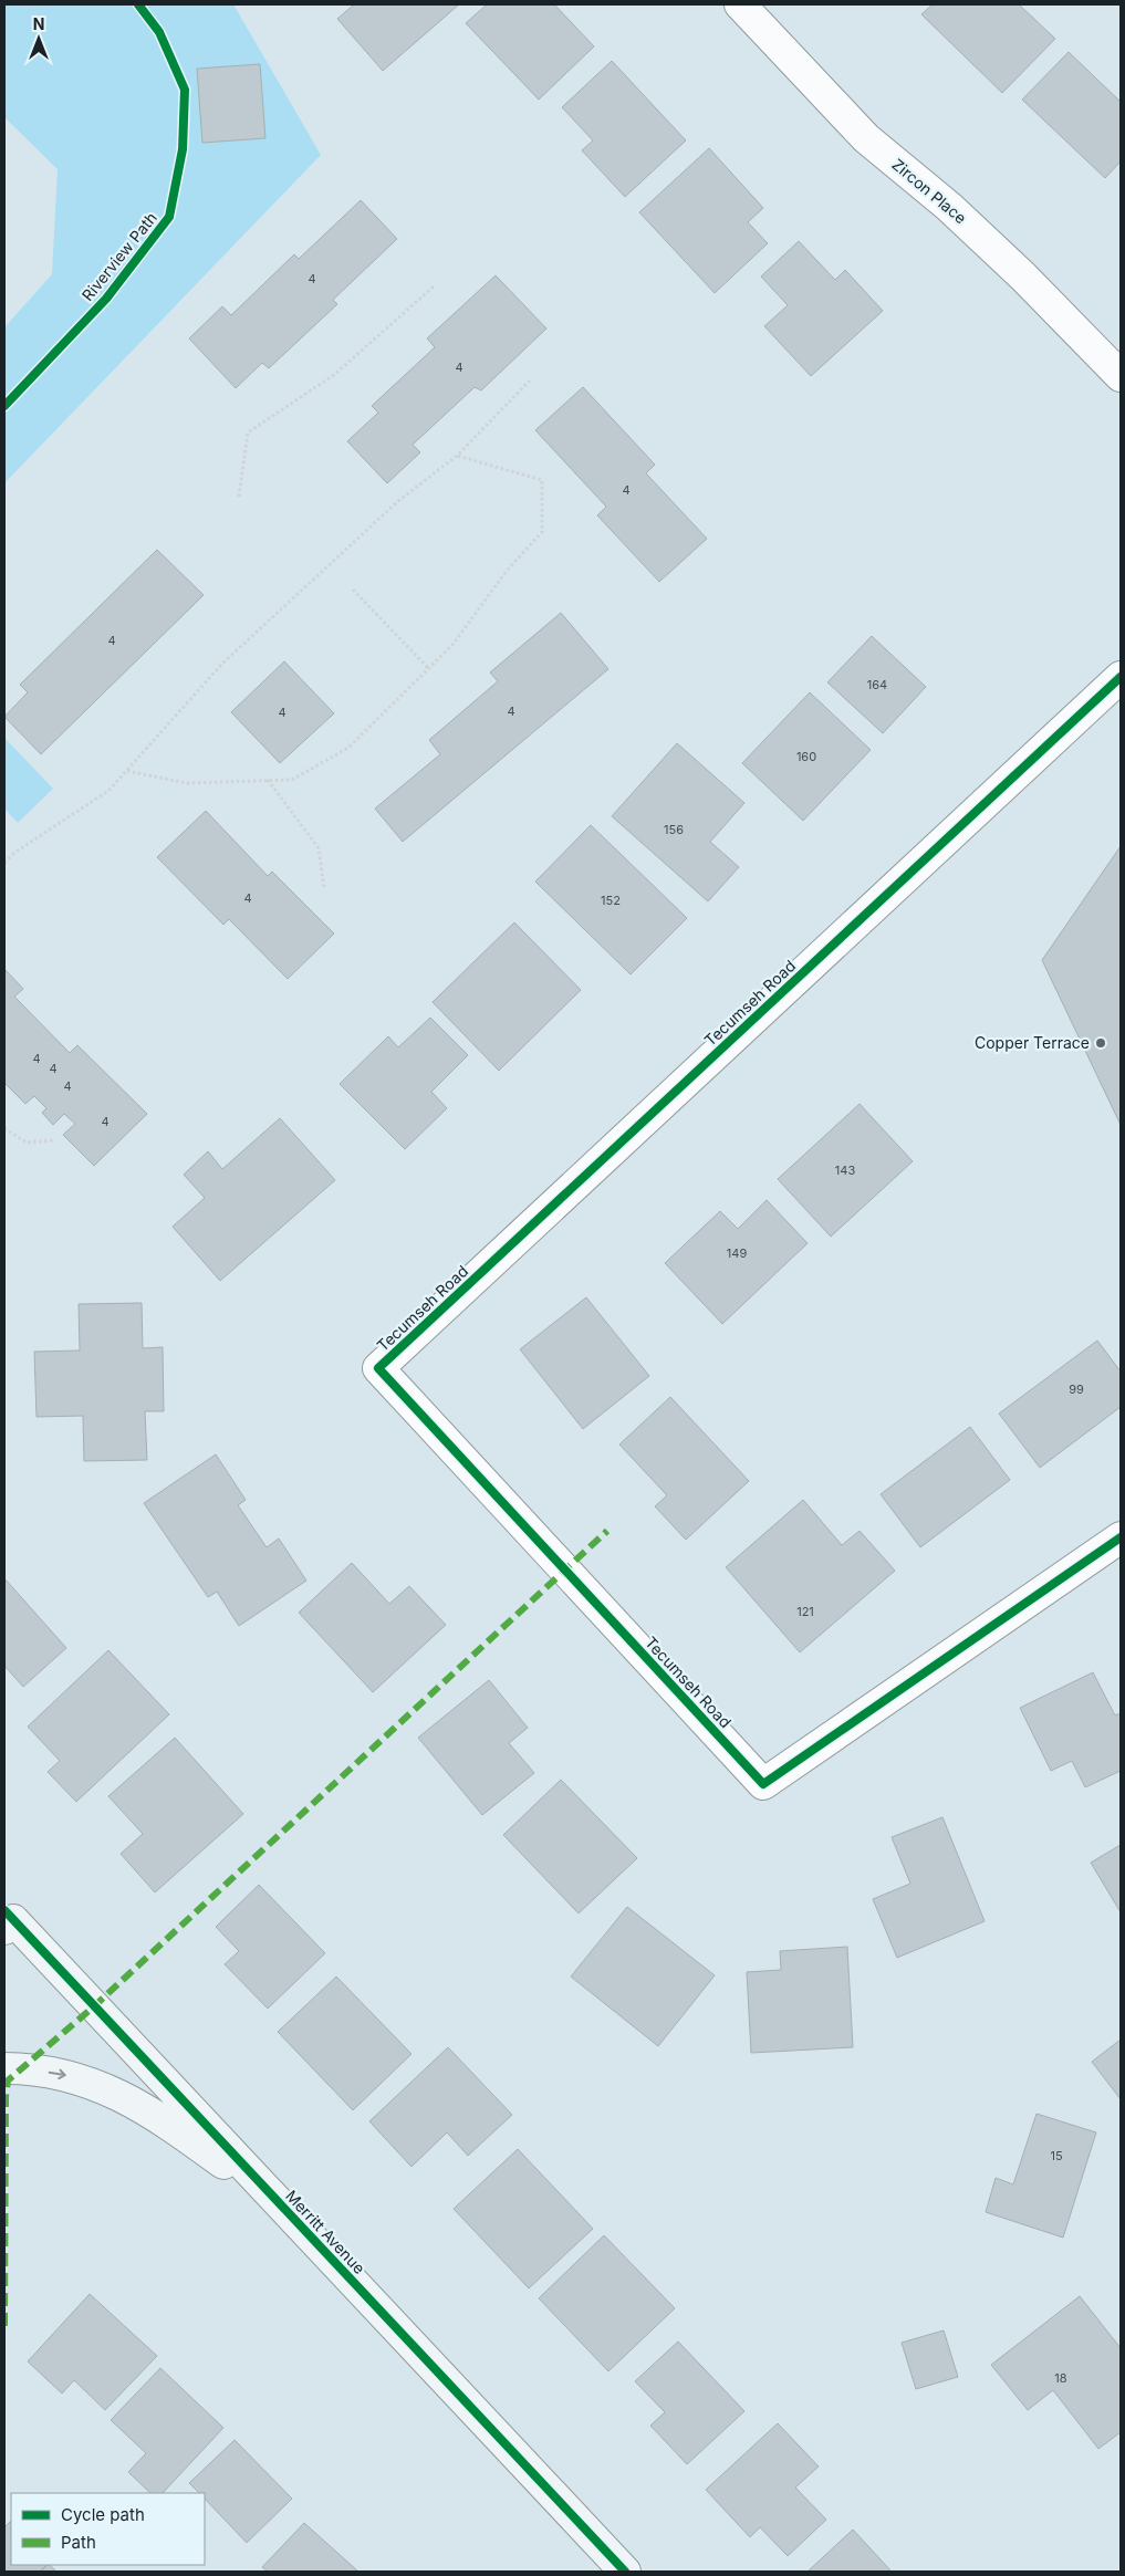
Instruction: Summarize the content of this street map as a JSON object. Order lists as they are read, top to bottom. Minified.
{"streets":{"street":["Zircon Place","Tecumseh Road","Merritt Avenue"],"cycle path":["Riverview Path"]},"places":["Copper Terrace"],"house_numbers":["4","4","4","4","164","4","4","160","156","4","152","4","4","4","4","143","149","99","121","15","18"],"legend":["Cycle path","Path"],"north":"top"}
